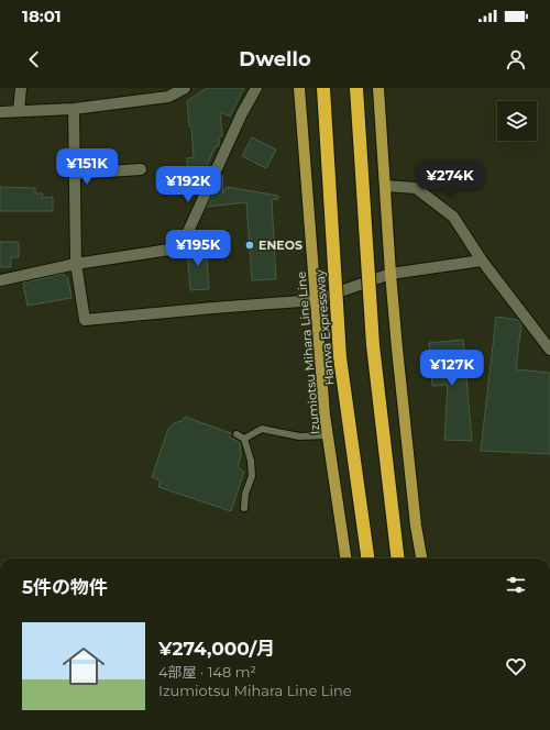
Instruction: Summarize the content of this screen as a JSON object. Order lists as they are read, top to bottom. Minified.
{"streets":{"highway":["Hanwa Expressway"],"main road":["Izumiotsu Mihara Line Line"]},"places":["ENEOS"],"page":{"status":"18:01","header":"Dwello","price":["¥151K","¥274K","¥192K","¥195K","¥127K"],"heading":"5件の物件","list":[{"name":"¥274,000/月","note":"4部屋 · 148 m² · Izumiotsu Mihara Line Line"}]}}
